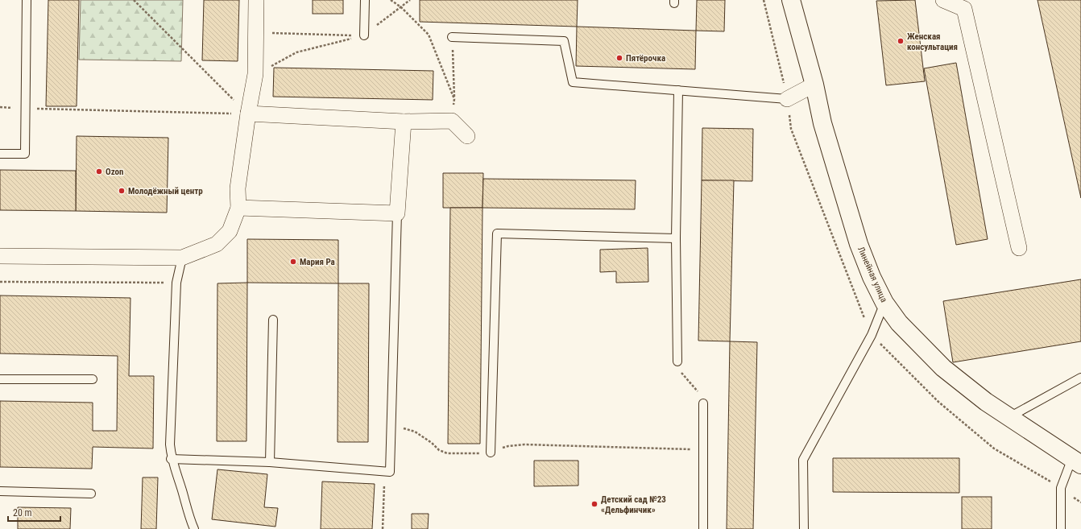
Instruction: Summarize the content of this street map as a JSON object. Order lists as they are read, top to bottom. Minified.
{"streets":{"main road":["Линейная улица"]},"places":["Женская консультация","Пятёрочка","Ozon","Молодёжный центр","Мария Ра","Детский сад №23 «Дельфинчик»"],"scale_bar":"20 m"}
